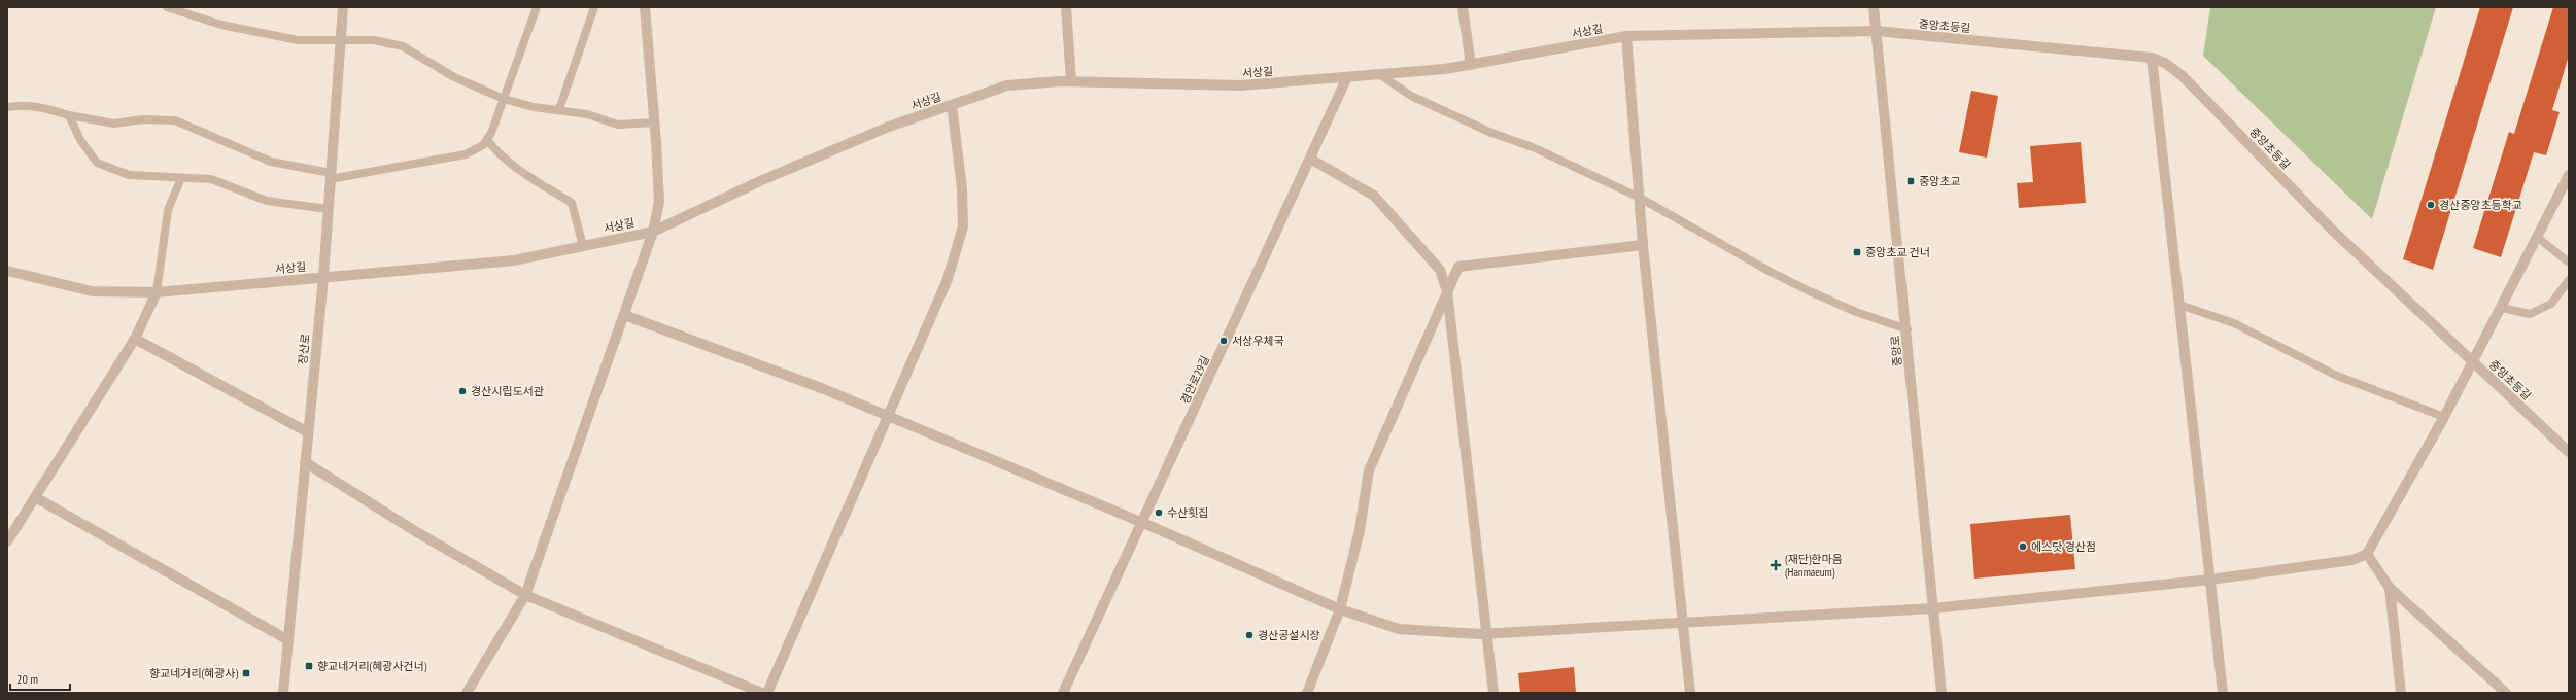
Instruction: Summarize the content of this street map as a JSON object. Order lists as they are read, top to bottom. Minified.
{"streets":{"street":["중앙초등길","서상길","장산로","중앙로","경안로29길"]},"crossings":[["중앙초등길","서상길"],["중앙초등길","중앙로"],["서상길","장산로"],["서상길","중앙로"],["서상길","경안로29길"]],"places":{"transit":["중앙초교","중앙초교 건너","향교네거리(혜광사건너)","향교네거리(혜광사)"],"other":["경산중앙초등학교","서상우체국","경산시립도서관","수산횟집","에스닷 경산점","경산공설시장"],"health":["(재단)한마음 (Hanmaeum)"]},"scale_bar":"20 m"}
